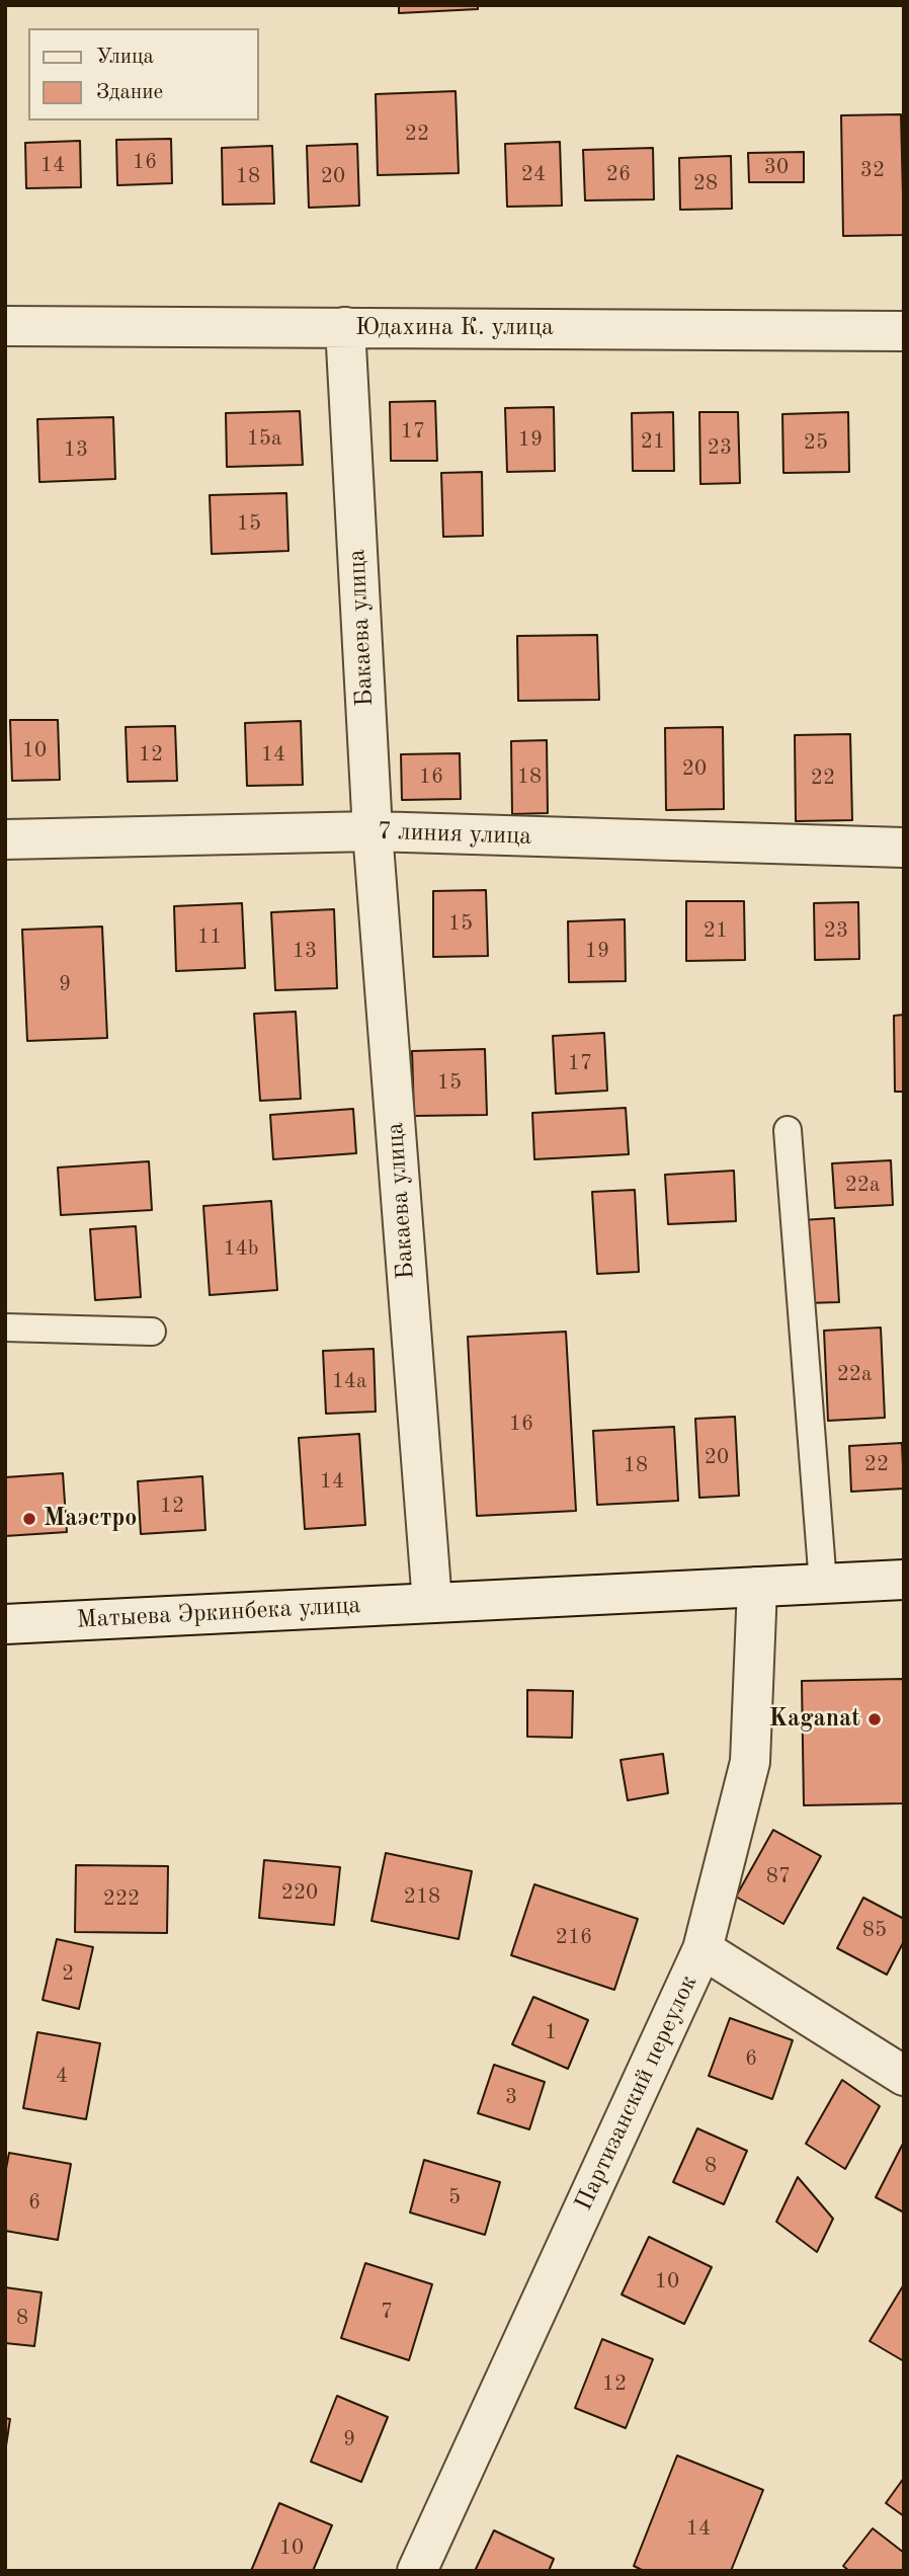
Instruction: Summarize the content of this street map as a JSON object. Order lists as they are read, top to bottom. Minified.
{"streets":{"street":["Юдахина К. улица","Бакаева улица","7 линия улица","Матыева Эркинбека улица","Партизанский переулок"]},"crossings":[["Юдахина К. улица","Бакаева улица"],["Бакаева улица","7 линия улица"],["Бакаева улица","Матыева Эркинбека улица"]],"places":["Маэстро","Kaganat"],"house_numbers":["22","16","14","30","32","24","26","18","20","28","17","15a","19","21","25","23","13","15","10","12","14","20","16","18","22","15","21","23","11","13","19","9","17","15","22а","14b","22a","14a","16","20","22","18","14","12","87","220","218","222","85","216","2","1","6","4","3","8","5","6","10","7","8","12","9","14","10"],"legend":["Улица","Здание"]}
